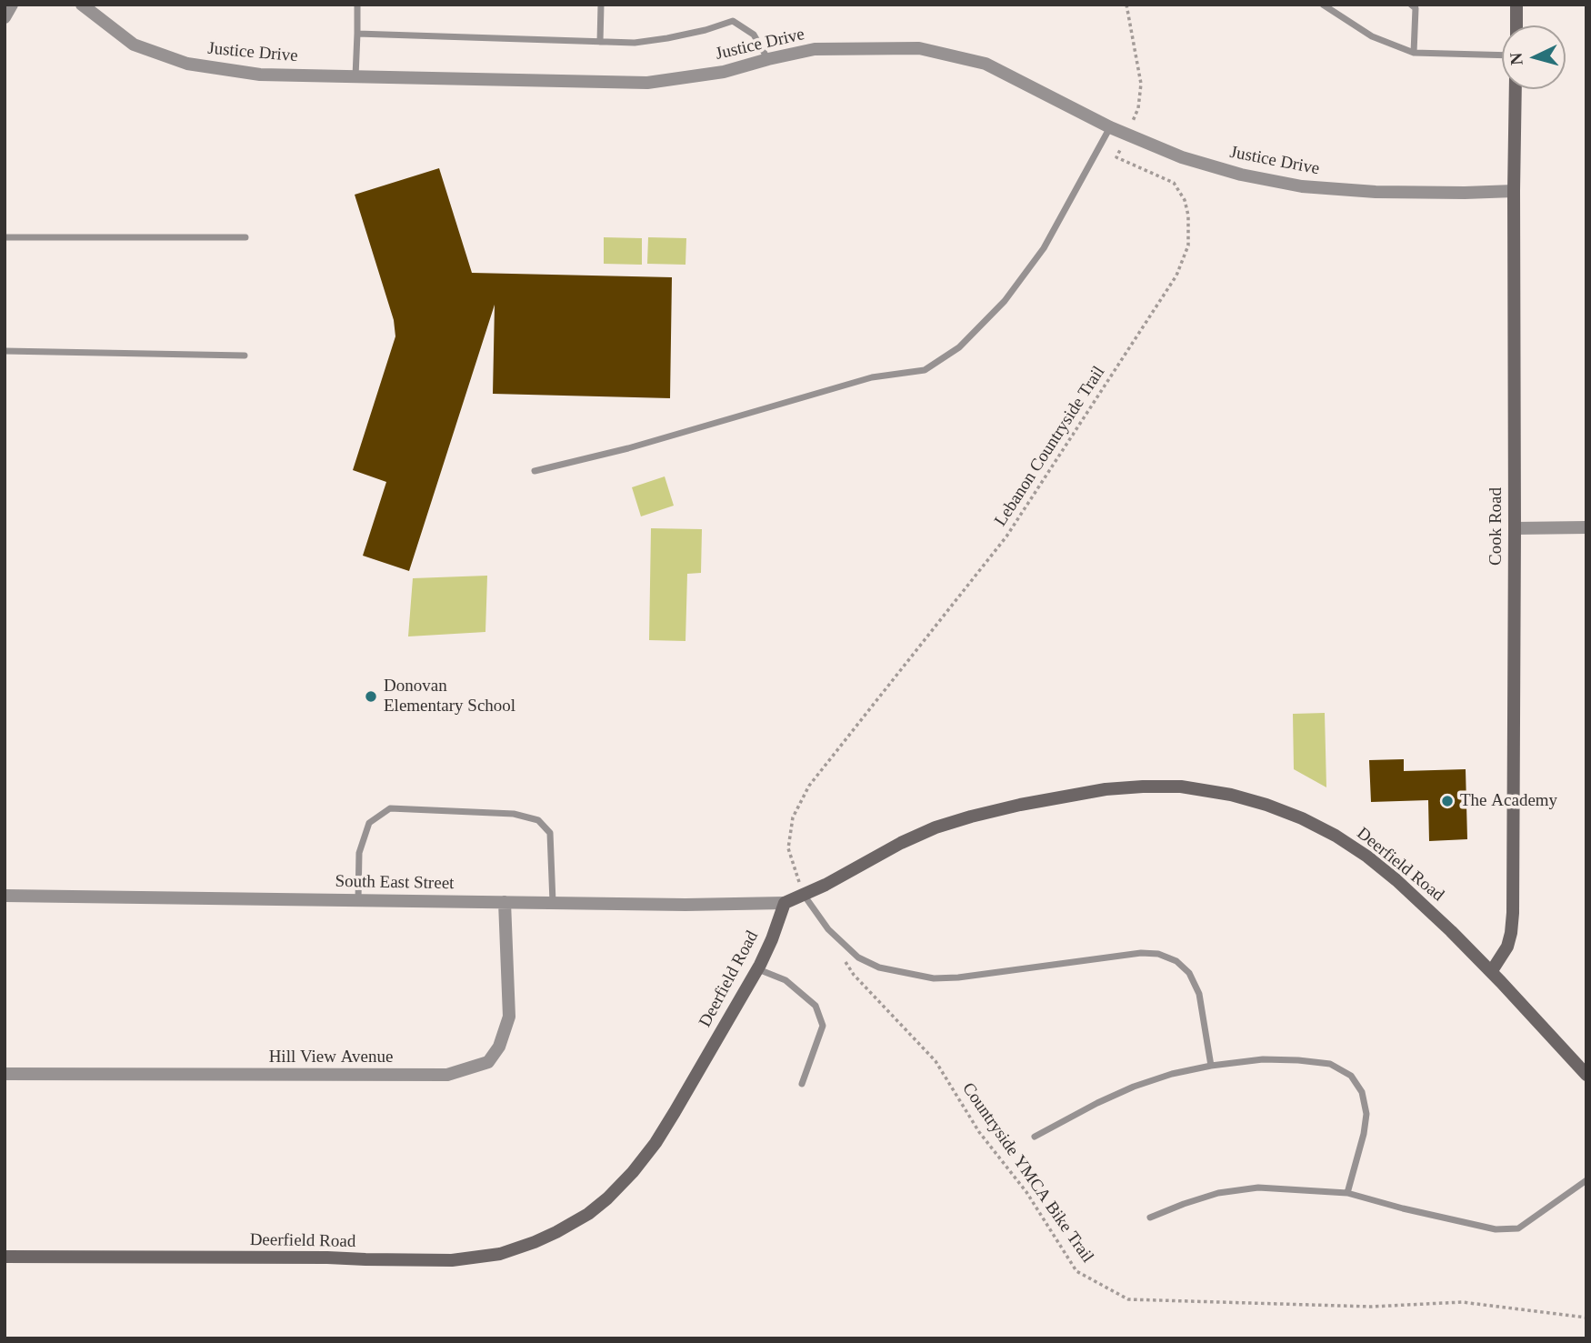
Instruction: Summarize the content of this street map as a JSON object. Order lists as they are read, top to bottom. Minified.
{"streets":{"street":["Justice Drive","Cook Road","Deerfield Road","South East Street","Hill View Avenue"],"path":["Lebanon Countryside Trail","Countryside YMCA Bike Trail"]},"crossings":[["Justice Drive","Lebanon Countryside Trail"],["Justice Drive","Cook Road"],["Lebanon Countryside Trail","Deerfield Road"],["Cook Road","Deerfield Road"],["Deerfield Road","South East Street"],["South East Street","Hill View Avenue"]],"places":["Donovan Elementary School","The Academy"],"north":"left"}
